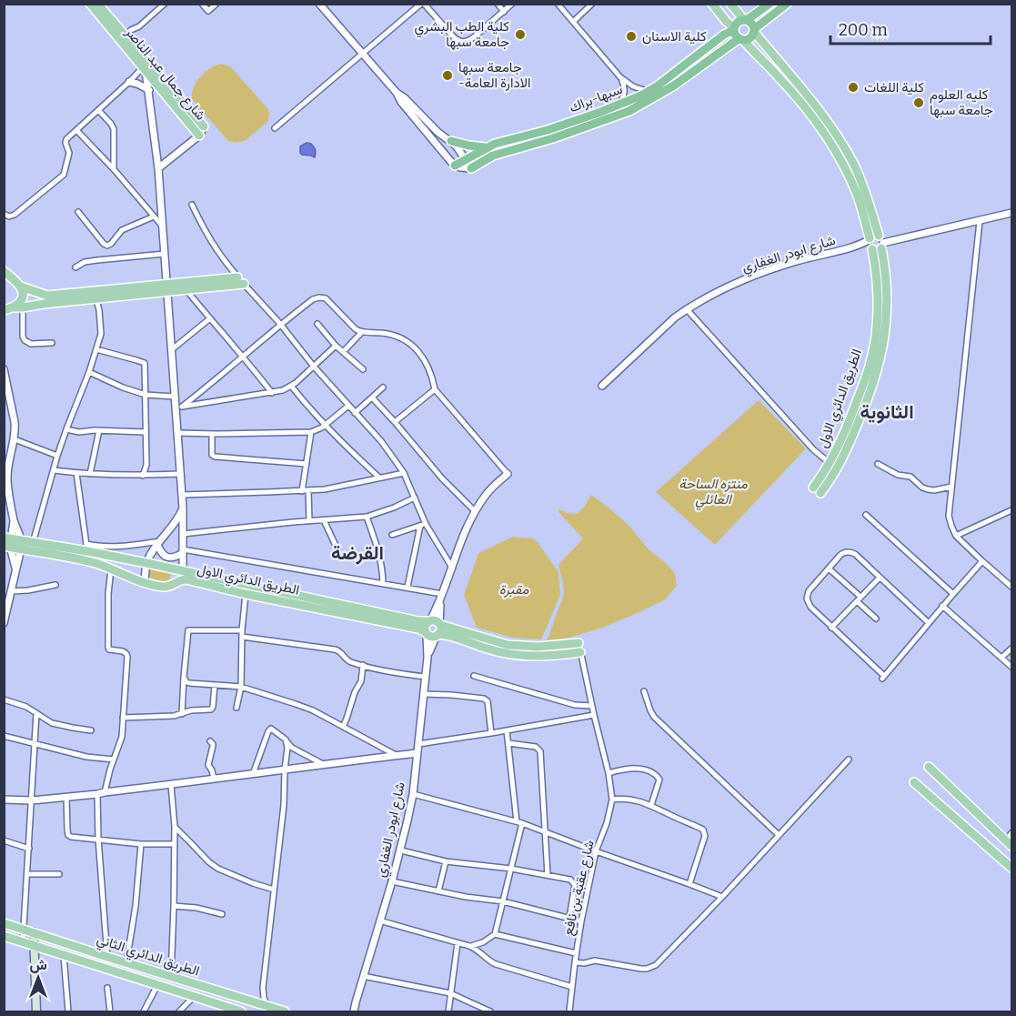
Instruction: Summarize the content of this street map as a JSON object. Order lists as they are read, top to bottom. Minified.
{"streets":{"highway":["سبها-براك"],"main road":["شارع جمال عبد الناصر","الطريق الدائري الاول","الطريق الدائري الثاني"],"street":["شارع ابودر الغفاري","شارع عقبة بن نافع"]},"crossings":[["سبها-براك","الطريق الدائري الاول"],["شارع ابودر الغفاري","الطريق الدائري الاول"]],"districts":["الثانوية","القرضة"],"parks":["منتزه الساحة العائلي","مقبرة"],"places":["كلية الطب البشري جامعة سبها","كلية الاسنان","جامعة سبها -الادارة العامة","كلية اللغات","كليه العلوم جامعة سبها"],"scale_bar":"200 m","north":"top"}
